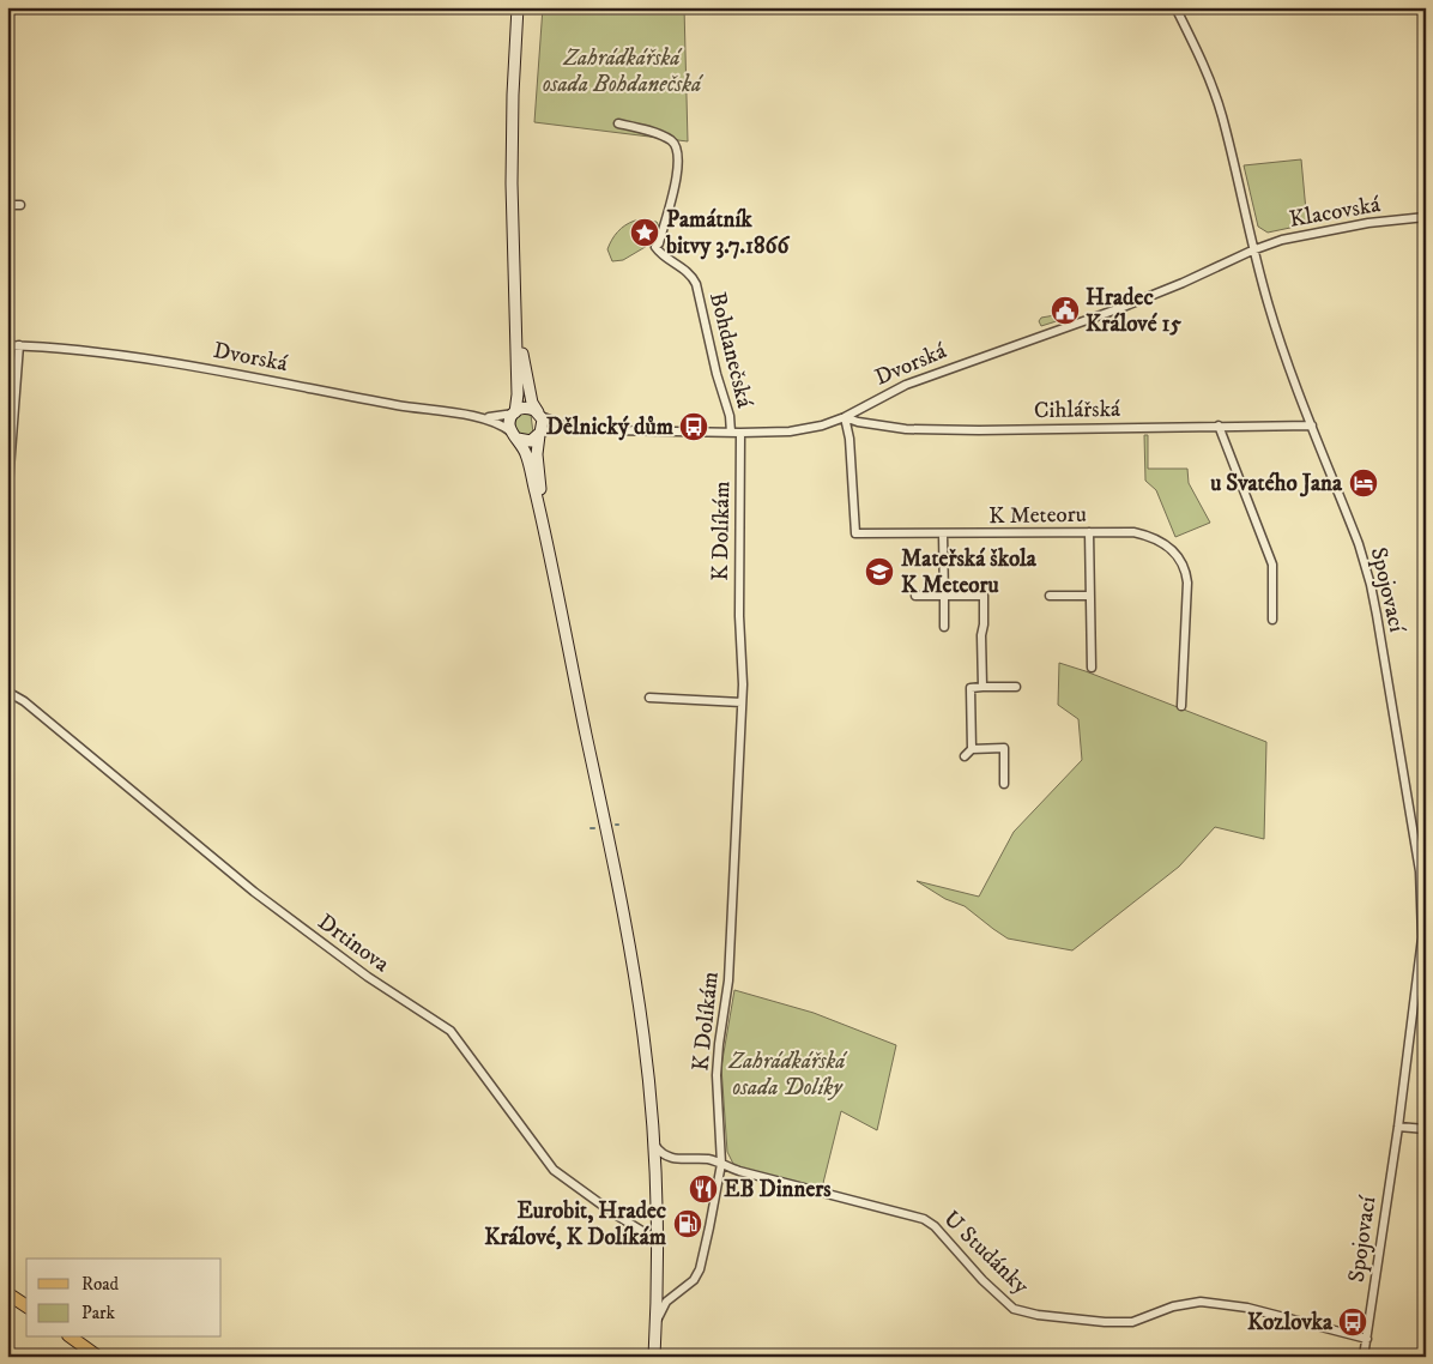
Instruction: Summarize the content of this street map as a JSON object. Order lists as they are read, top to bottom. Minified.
{"streets":{"main road":["Dvorská"],"street":["Klacovská","Bohdanečská","Cihlářská","K Meteoru","K Dolíkám","Spojovací","Drtinova","U Studánky"]},"crossings":[["Klacovská","Dvorská"],["Klacovská","Spojovací"],["Bohdanečská","Dvorská"],["Bohdanečská","K Dolíkám"],["Dvorská","Cihlářská"],["Dvorská","K Meteoru"],["Dvorská","K Dolíkám"],["Dvorská","Spojovací"],["Cihlářská","K Meteoru"],["Cihlářská","Spojovací"],["K Dolíkám","U Studánky"],["Spojovací","U Studánky"]],"parks":["Zahrádkářská osada Bohdanečská","Zahrádkářská osada Dolíky"],"places":{"place":["Památník bitvy 3.7.1866"],"public building":["Hradec Králové 15"],"bus stop":["Dělnický dům","Kozlovka"],"hotel":["u Svatého Jana"],"school or university":["Mateřská škola K Meteoru"],"restaurant":["EB Dinners"],"fuel station":["Eurobit, Hradec Králové, K Dolíkám"]},"legend":["Road","Park"]}
